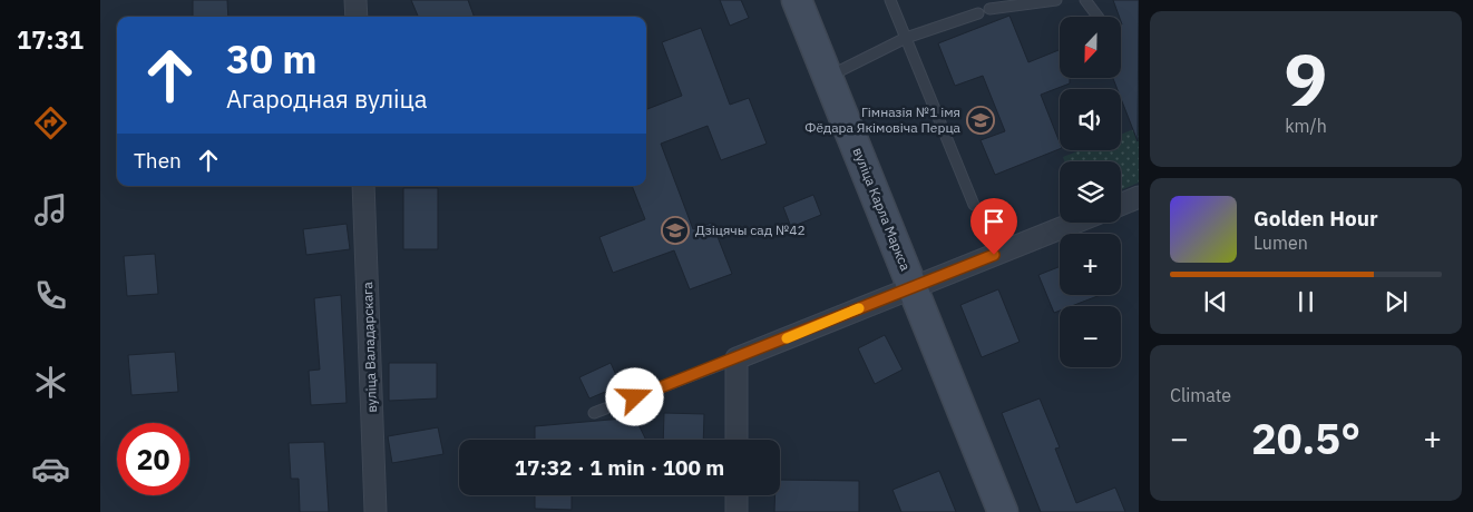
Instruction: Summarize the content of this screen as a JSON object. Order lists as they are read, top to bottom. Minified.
{"streets":{"main road":["вуліца Карла Маркса"],"street":["вуліца Валадарскага"]},"places":{"school or university":["Гімназія №1 імя Фёдара Якімовіча Перца","Дзіцячы сад №42"]},"north":"bottom","page":{"tabs":"17:31","tile":[["9","km/h"],"Climate"],"map_buttons":["+","−"],"turn":["30 m","Агародная вуліца"],"then":"Then","song":["Golden Hour","Lumen"],"heat":["−","20.5°","+"],"limit":"20","trip":"17:32 · 1 min · 100 m"}}
